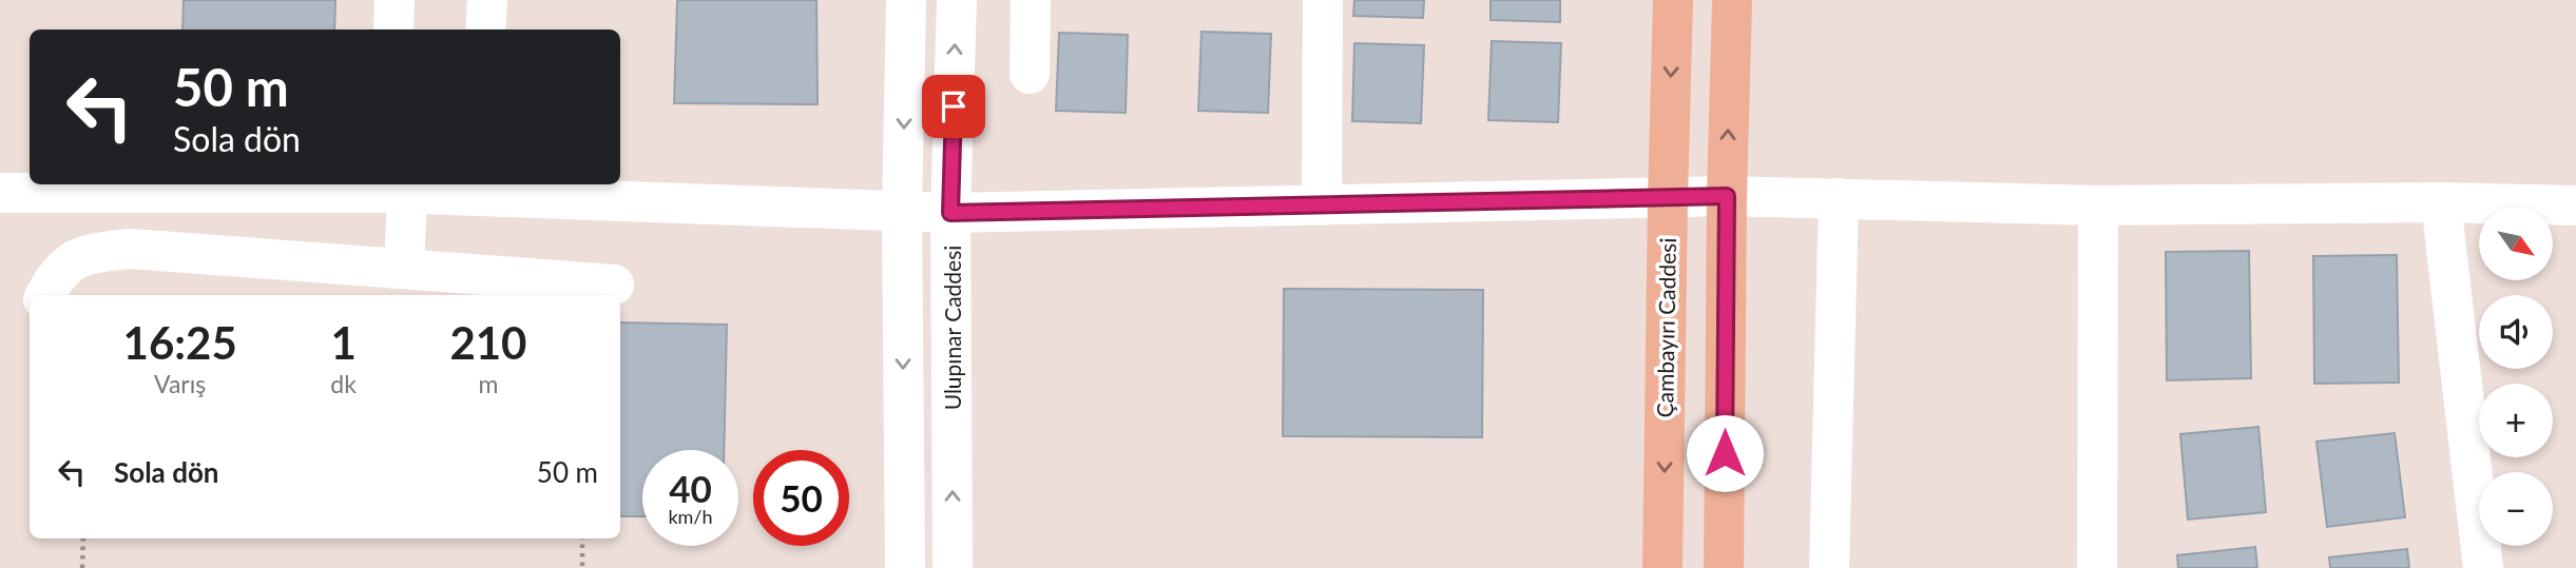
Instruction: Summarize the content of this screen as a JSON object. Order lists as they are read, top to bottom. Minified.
{"streets":{"main road":["Çambayırı Caddesi"],"street":["Ulupınar Caddesi"]},"north":"bottom right","page":{"turn":["50 m","Sola dön"],"map_buttons":["+","−"],"eta":["16:25","Varış","1","dk","210","m"],"list":[{"name":"Sola dön","value":"50 m"}],"speed":"40 km/h","limit":"50"}}
